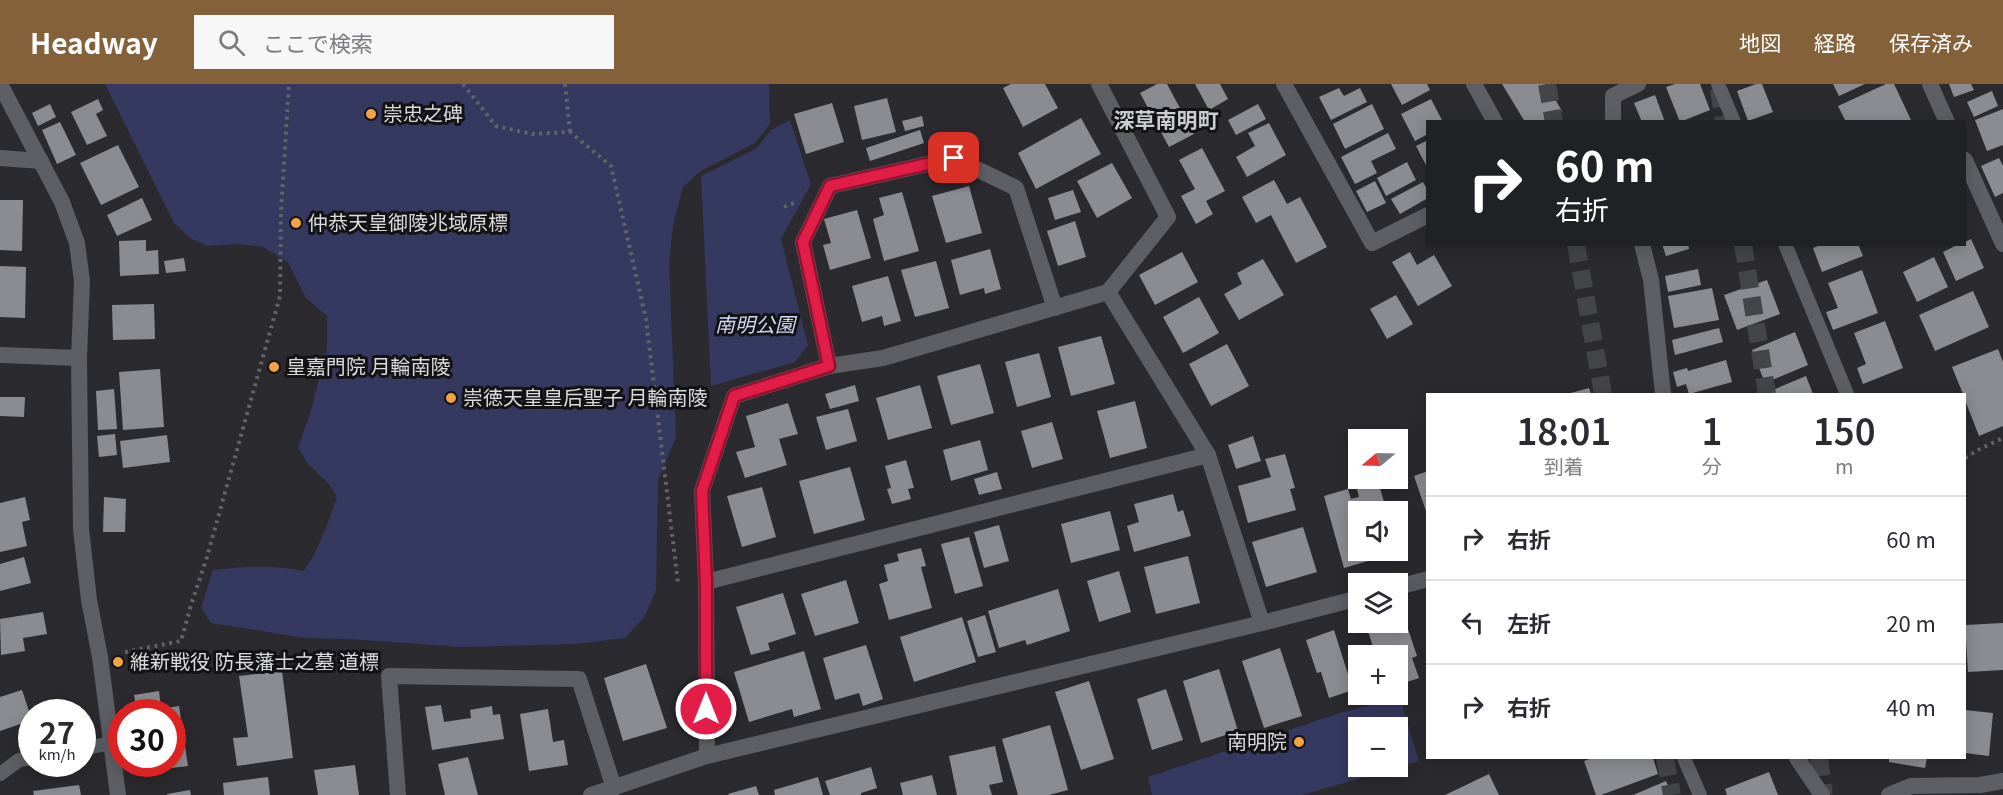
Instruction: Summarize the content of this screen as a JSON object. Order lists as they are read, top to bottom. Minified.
{"districts":["深草南明町"],"parks":["南明公園"],"places":["崇忠之碑","仲恭天皇御陵兆域原標","皇嘉門院 月輪南陵","崇徳天皇皇后聖子 月輪南陵","維新戦役 防長藩士之墓 道標","南明院"],"north":"left","page":{"header":"Headway","search":"ここで検索","nav":["地図","経路","保存済み"],"turn":["60 m","右折"],"eta":["18:01","到着","1","分","150","m"],"map_buttons":["+","−"],"list":[{"name":"右折","value":"60 m"},{"name":"左折","value":"20 m"},{"name":"右折","value":"40 m"}],"speed":"27 km/h","limit":"30"}}
